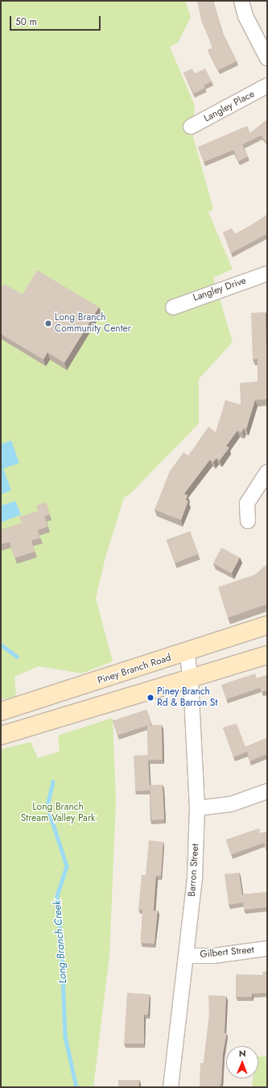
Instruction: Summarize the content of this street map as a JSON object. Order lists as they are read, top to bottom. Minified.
{"streets":{"main road":["Piney Branch Road"],"street":["Langley Place","Langley Drive","Barron Street","Gilbert Street"]},"crossings":[["Piney Branch Road","Barron Street"],["Barron Street","Gilbert Street"]],"water":["Long Branch Creek"],"parks":["Long Branch Stream Valley Park"],"places":["Long Branch Community Center","Piney Branch Rd & Barron St"],"scale_bar":"50 m","north":"top"}
